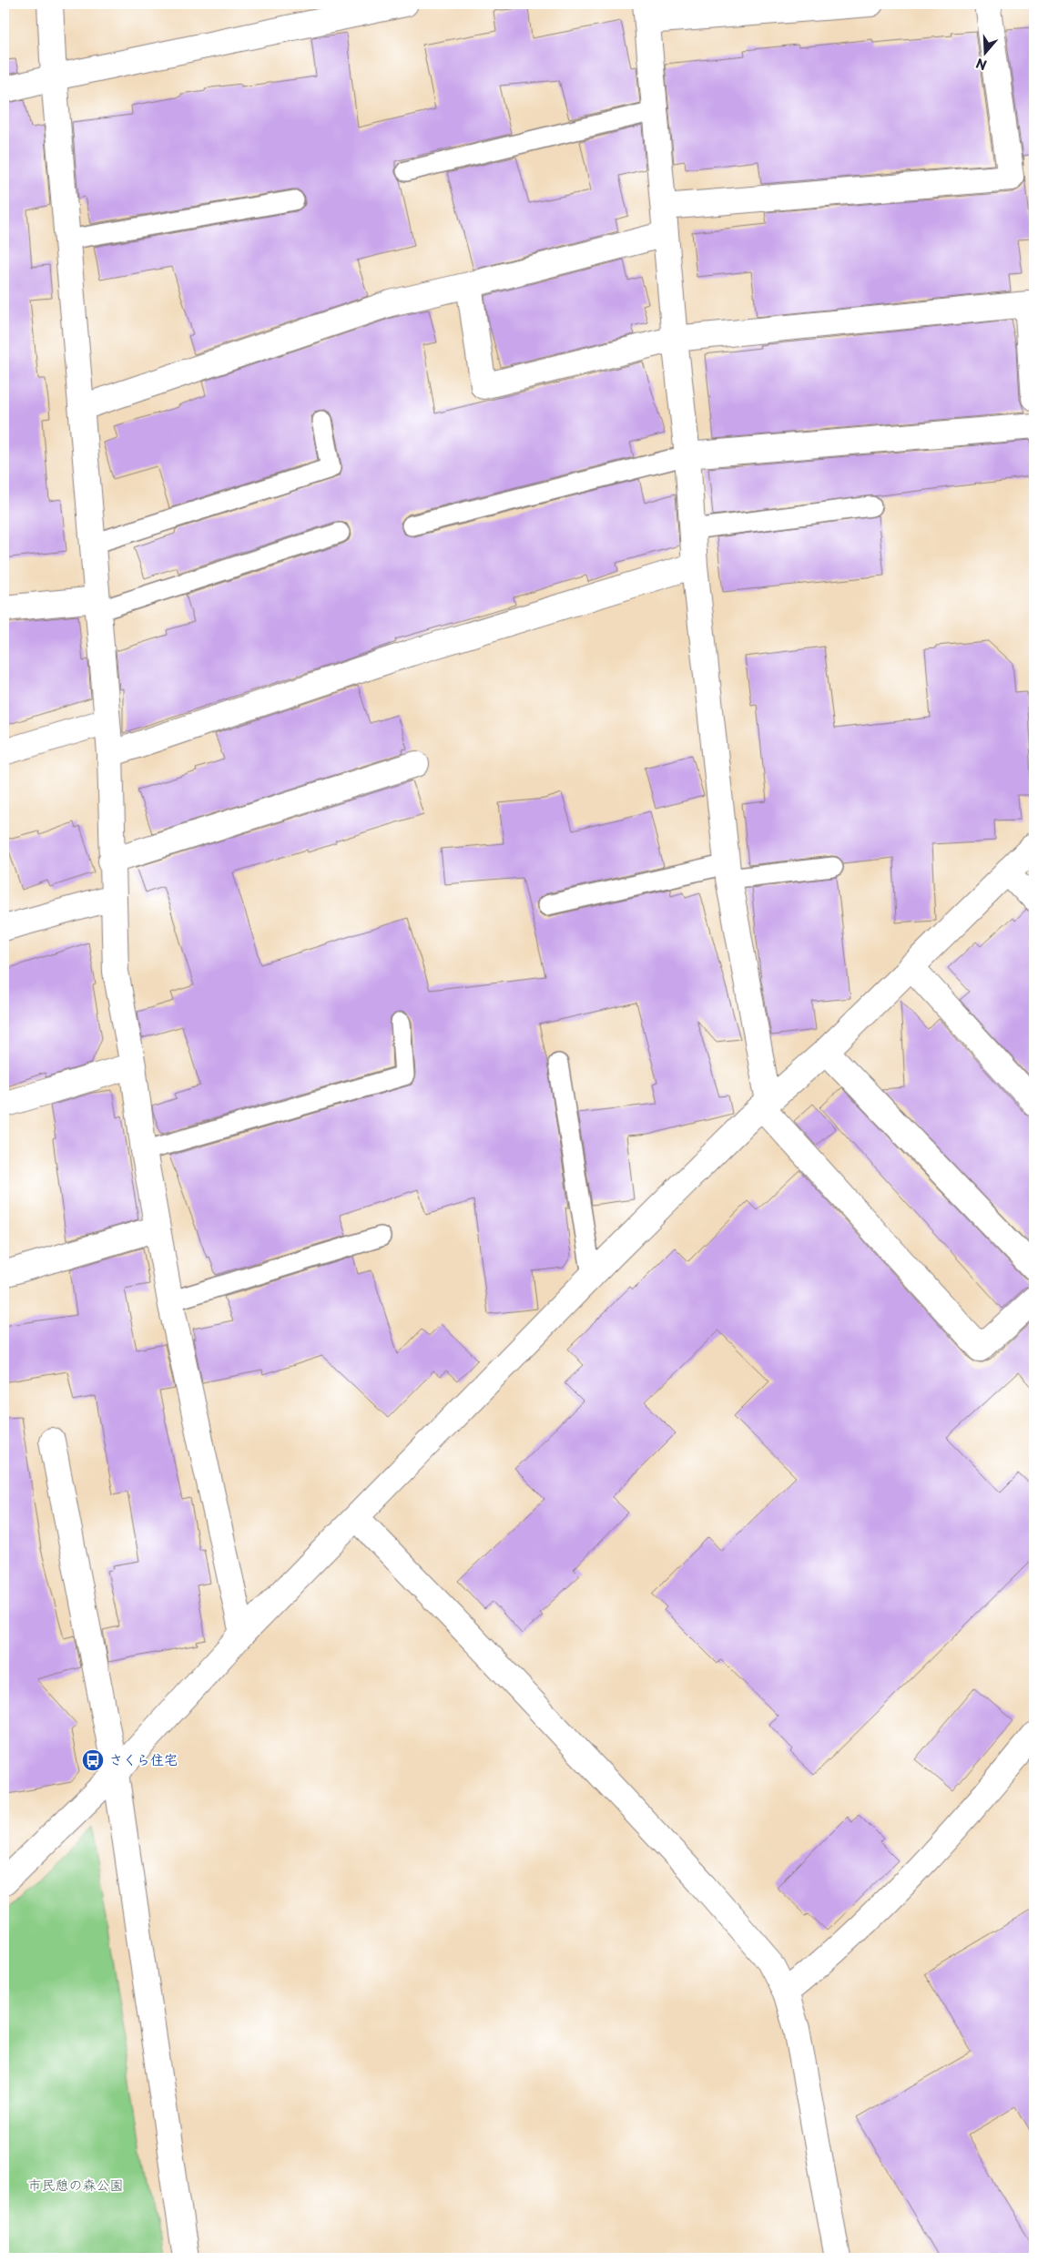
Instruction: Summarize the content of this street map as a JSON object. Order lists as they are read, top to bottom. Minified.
{"parks":["市民憩の森公園"],"places":{"bus stop":["さくら住宅"]},"north":"bottom"}
